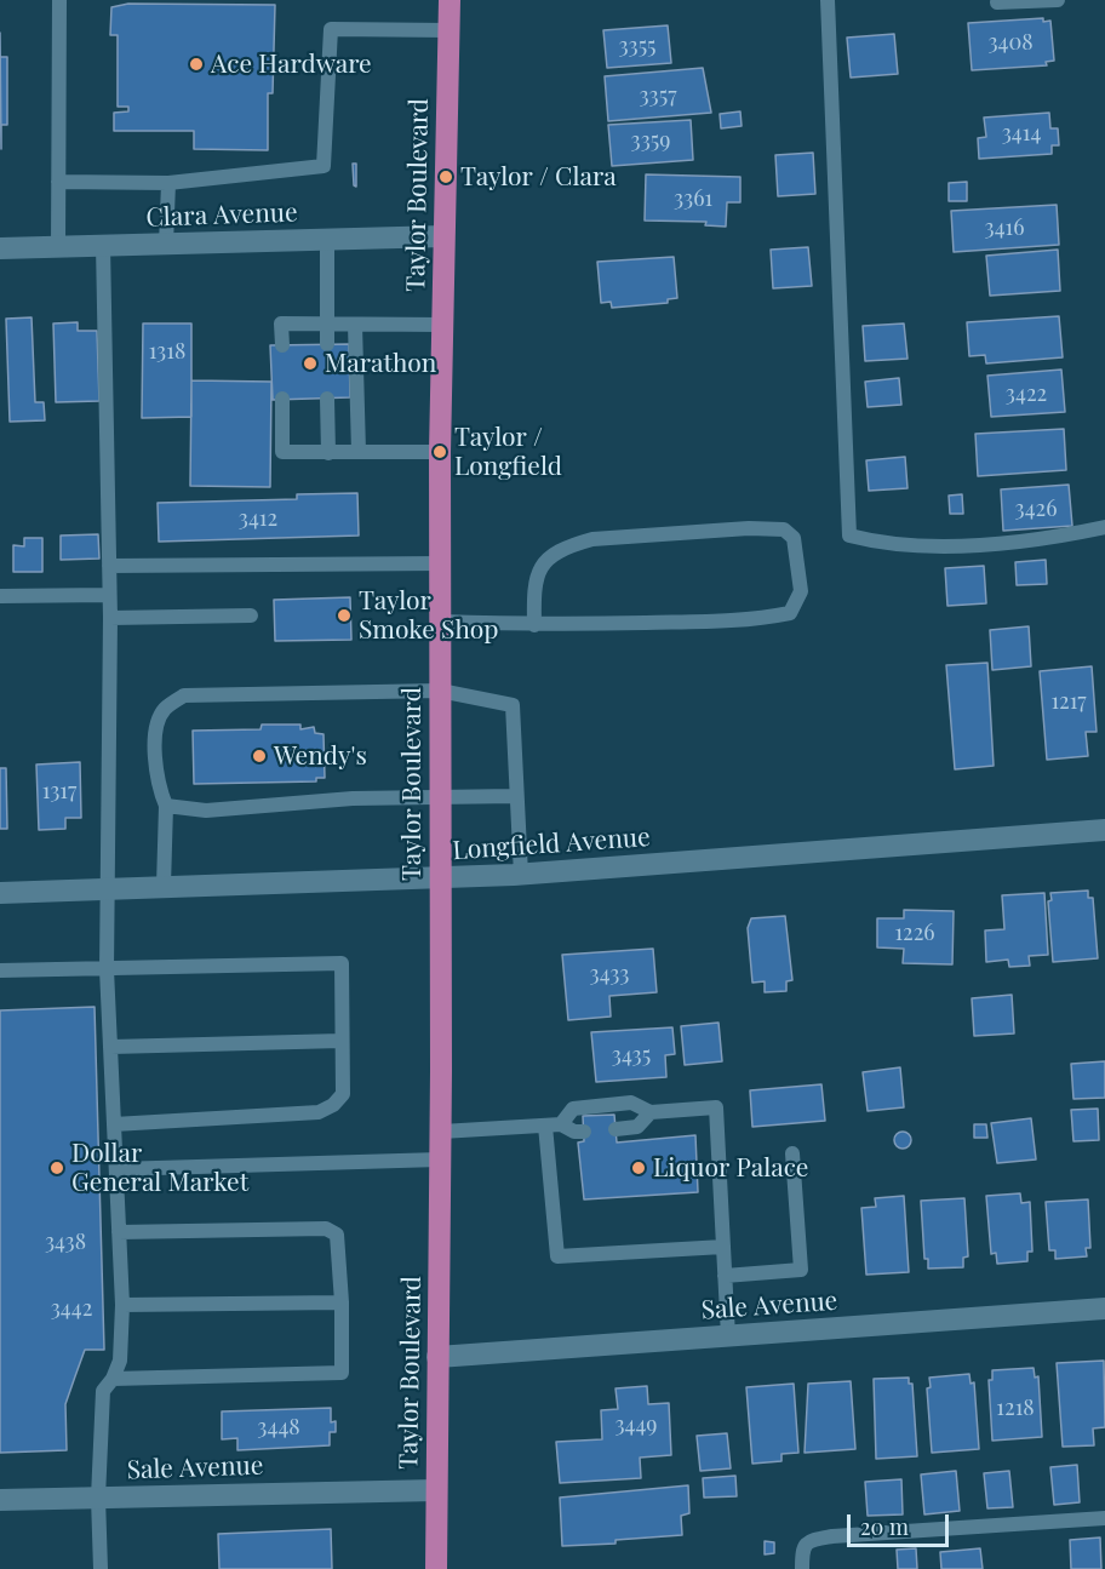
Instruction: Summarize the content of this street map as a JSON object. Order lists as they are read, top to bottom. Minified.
{"streets":{"main road":["Taylor Boulevard"],"street":["Clara Avenue","Longfield Avenue","Sale Avenue"]},"crossings":[["Taylor Boulevard","Clara Avenue"],["Taylor Boulevard","Longfield Avenue"],["Taylor Boulevard","Sale Avenue"]],"places":["Ace Hardware","Taylor / Clara","Marathon","Taylor / Longfield","Taylor Smoke Shop","Wendy's","Dollar General Market","Liquor Palace"],"house_numbers":["3408","3355","3357","3414","3359","3361","3416","1318","3422","3426","3412","1217","1317","1226","3433","3435","3438","3442","1218","3449","3448"],"scale_bar":"20 m"}
